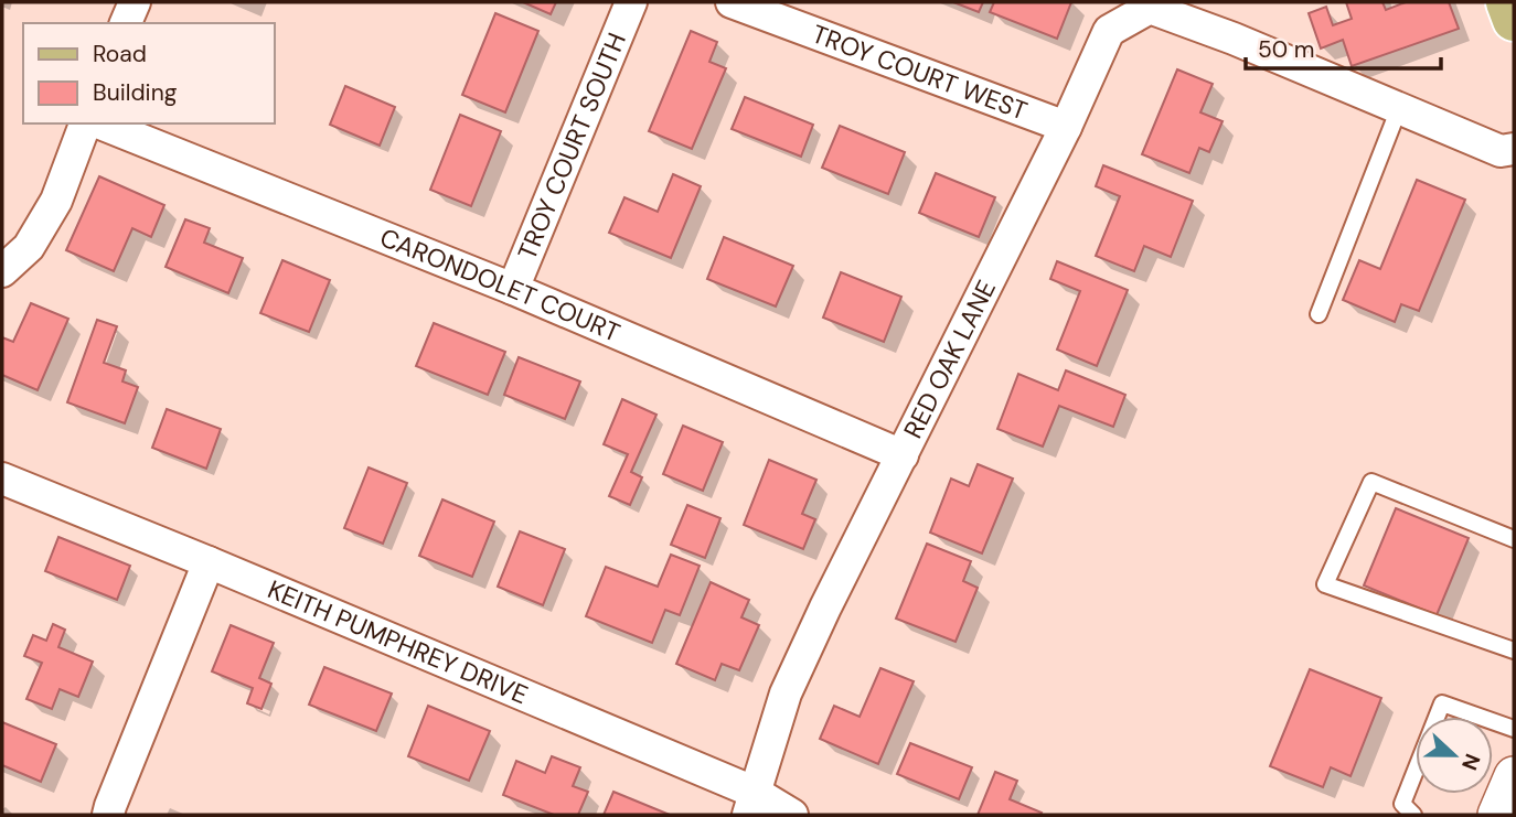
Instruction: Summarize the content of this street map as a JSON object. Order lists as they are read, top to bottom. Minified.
{"streets":{"street":["TROY COURT WEST","TROY COURT SOUTH","CARONDOLET COURT","RED OAK LANE","KEITH PUMPHREY DRIVE"]},"crossings":[["TROY COURT WEST","RED OAK LANE"],["TROY COURT SOUTH","CARONDOLET COURT"],["CARONDOLET COURT","RED OAK LANE"],["RED OAK LANE","KEITH PUMPHREY DRIVE"]],"legend":["Road","Building"],"scale_bar":"50 m","north":"right"}
